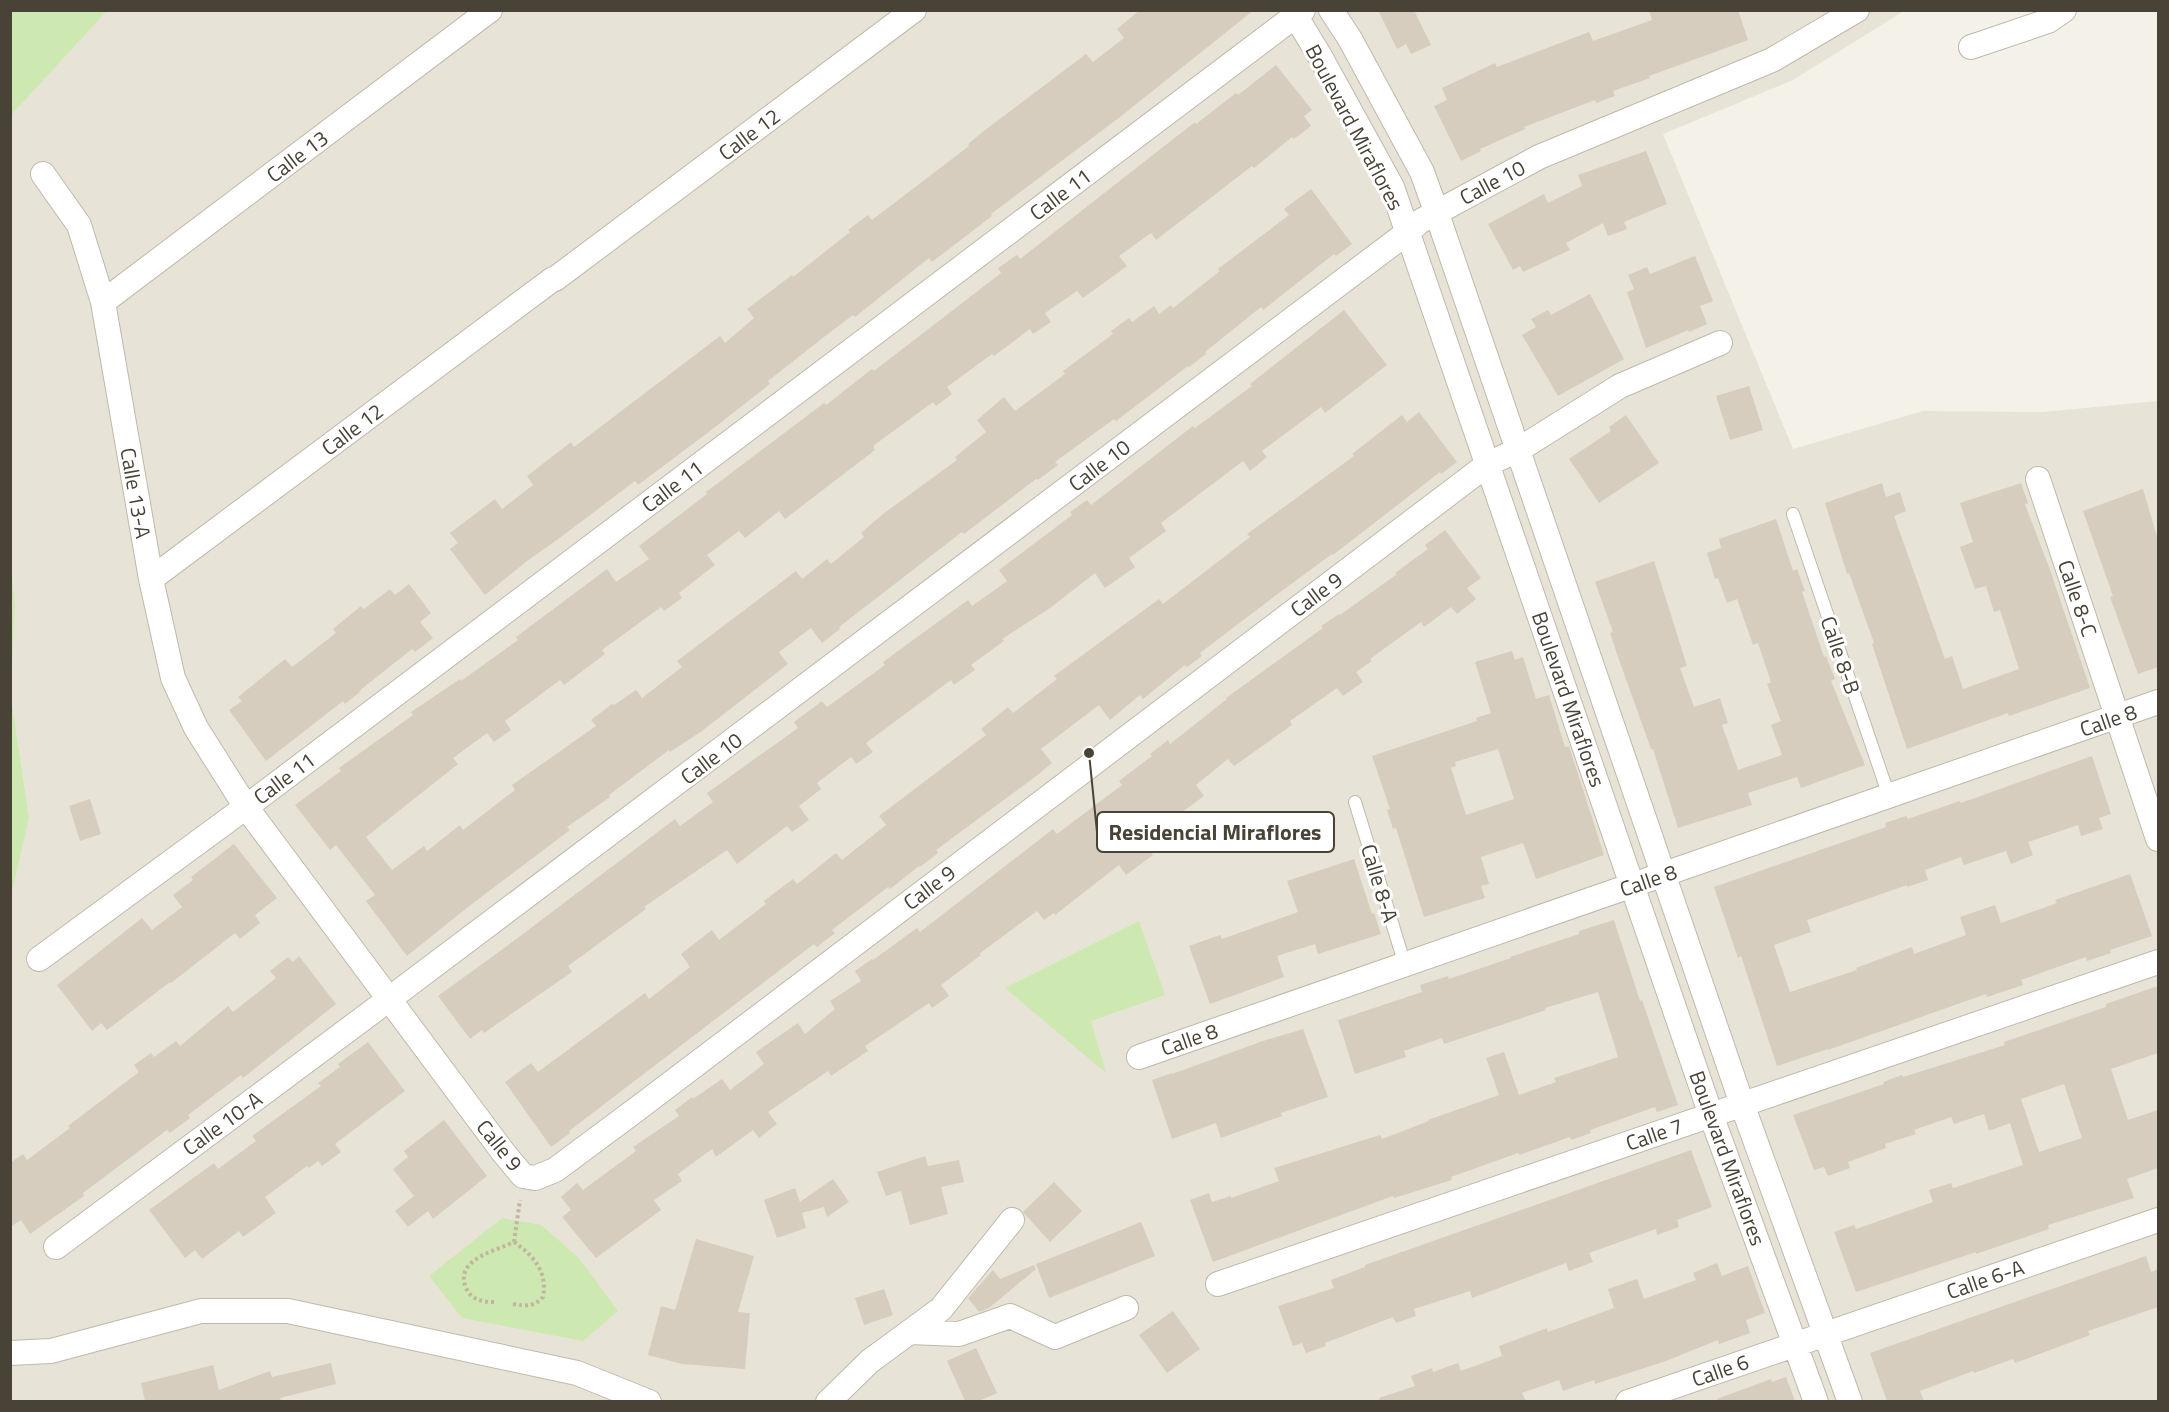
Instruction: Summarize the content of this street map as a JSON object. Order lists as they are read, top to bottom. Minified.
{"streets":{"street":["Boulevard Miraflores","Calle 12","Calle 13","Calle 10","Calle 11","Calle 13-A","Calle 9","Calle 8-C","Calle 8","Calle 10-A","Calle 7","Calle 6-A","Calle 6"],"lane":["Calle 8-B","Calle 8-A"]},"crossings":[["Boulevard Miraflores","Calle 10"],["Boulevard Miraflores","Calle 11"],["Boulevard Miraflores","Calle 9"],["Boulevard Miraflores","Calle 8"],["Boulevard Miraflores","Calle 7"],["Boulevard Miraflores","Calle 6-A"],["Boulevard Miraflores","Calle 6"],["Calle 12","Calle 13-A"],["Calle 13","Calle 13-A"],["Calle 10","Calle 9"],["Calle 10","Calle 10-A"],["Calle 11","Calle 13-A"],["Calle 11","Calle 9"],["Calle 13-A","Calle 9"],["Calle 9","Calle 10-A"],["Calle 8-C","Calle 8"],["Calle 8-B","Calle 8"],["Calle 8","Calle 8-A"],["Calle 6-A","Calle 6"]],"places":["Residencial Miraflores"]}
